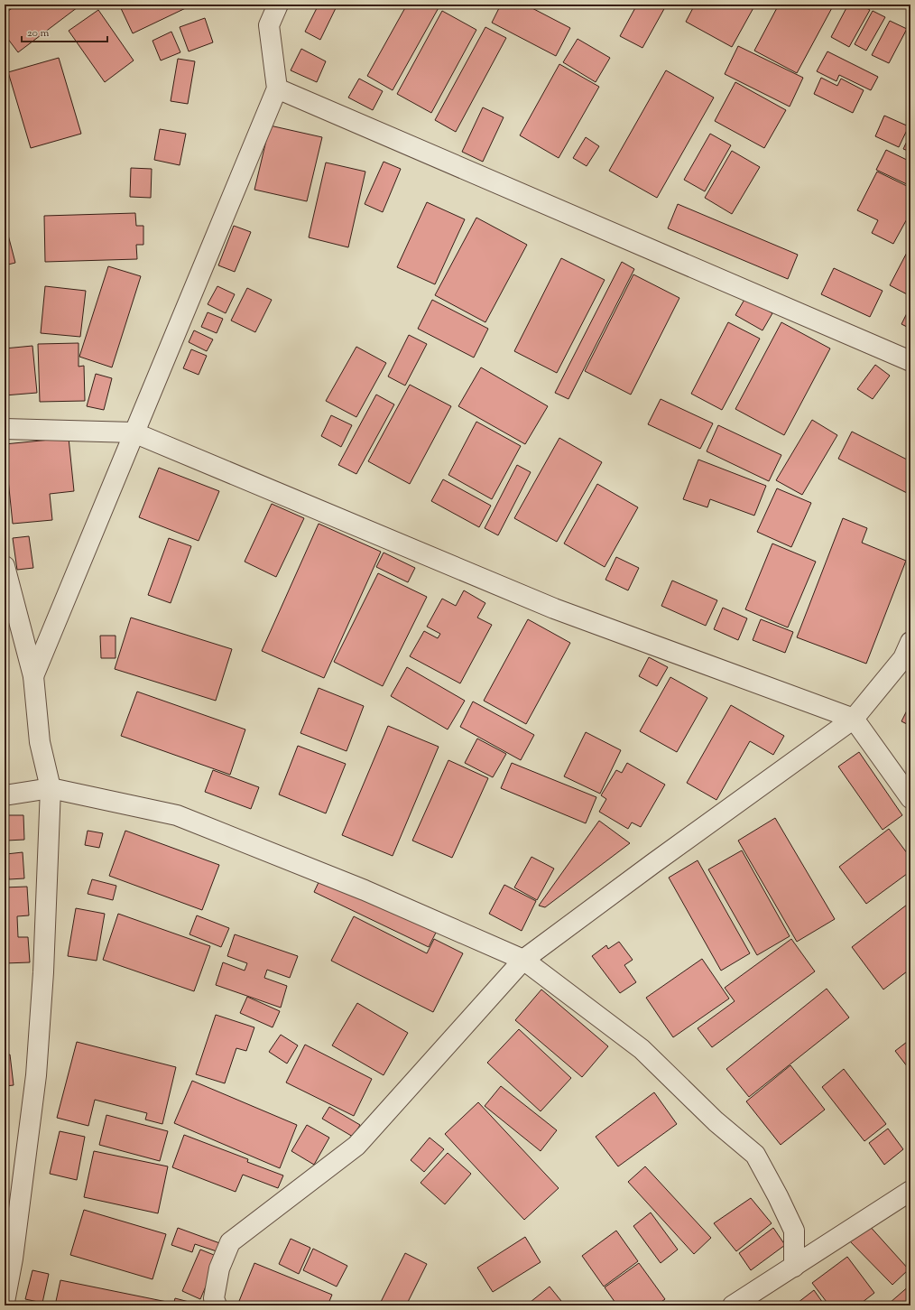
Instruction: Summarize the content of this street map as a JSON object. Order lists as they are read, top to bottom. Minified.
{"scale_bar":"20 m"}
